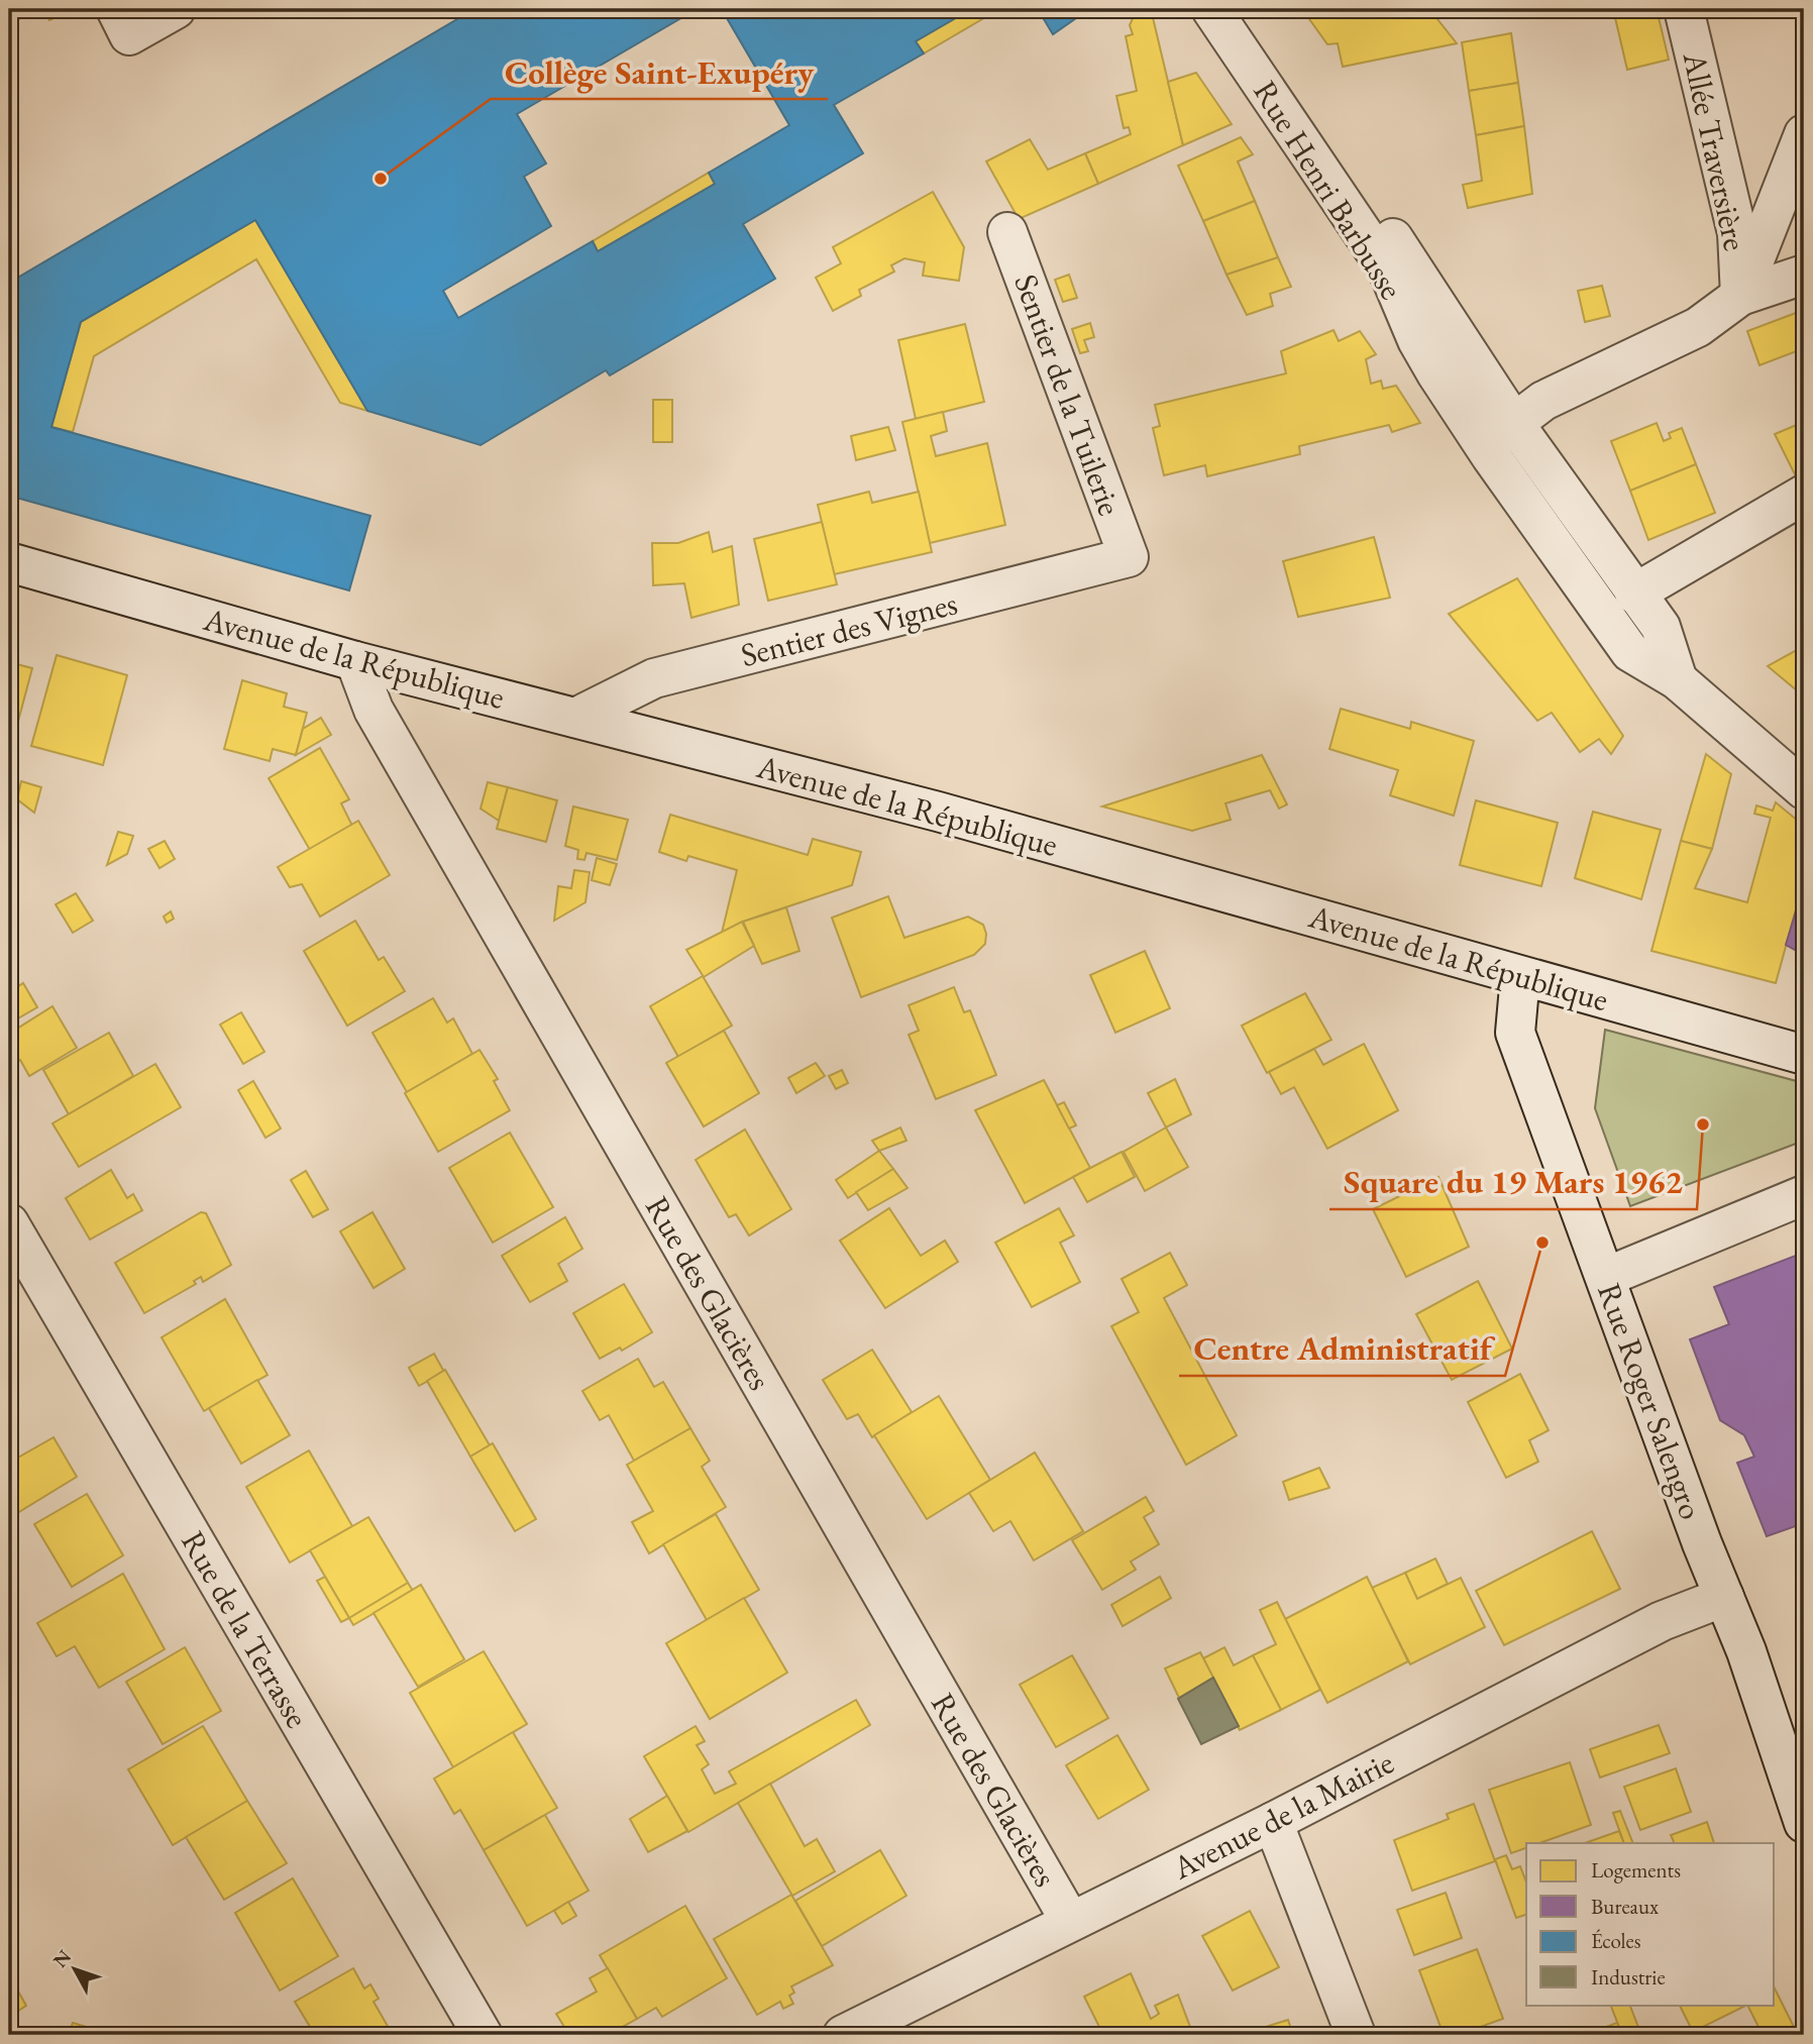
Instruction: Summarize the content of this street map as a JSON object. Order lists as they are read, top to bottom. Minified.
{"streets":{"street":["Allée Traversière","Rue Henri Barbusse","Sentier de la Tuilerie","Sentier des Vignes","Avenue de la République","Rue des Glacières","Rue Roger Salengro","Rue de la Terrasse","Avenue de la Mairie"]},"crossings":[["Sentier de la Tuilerie","Sentier des Vignes"],["Sentier des Vignes","Avenue de la République"],["Avenue de la République","Rue des Glacières"],["Avenue de la République","Rue Roger Salengro"],["Rue des Glacières","Avenue de la Mairie"],["Rue Roger Salengro","Avenue de la Mairie"]],"places":["Collège Saint-Exupéry","Square du 19 Mars 1962","Centre Administratif"],"legend":["Logements","Bureaux","Écoles","Industrie"],"north":"top left"}
